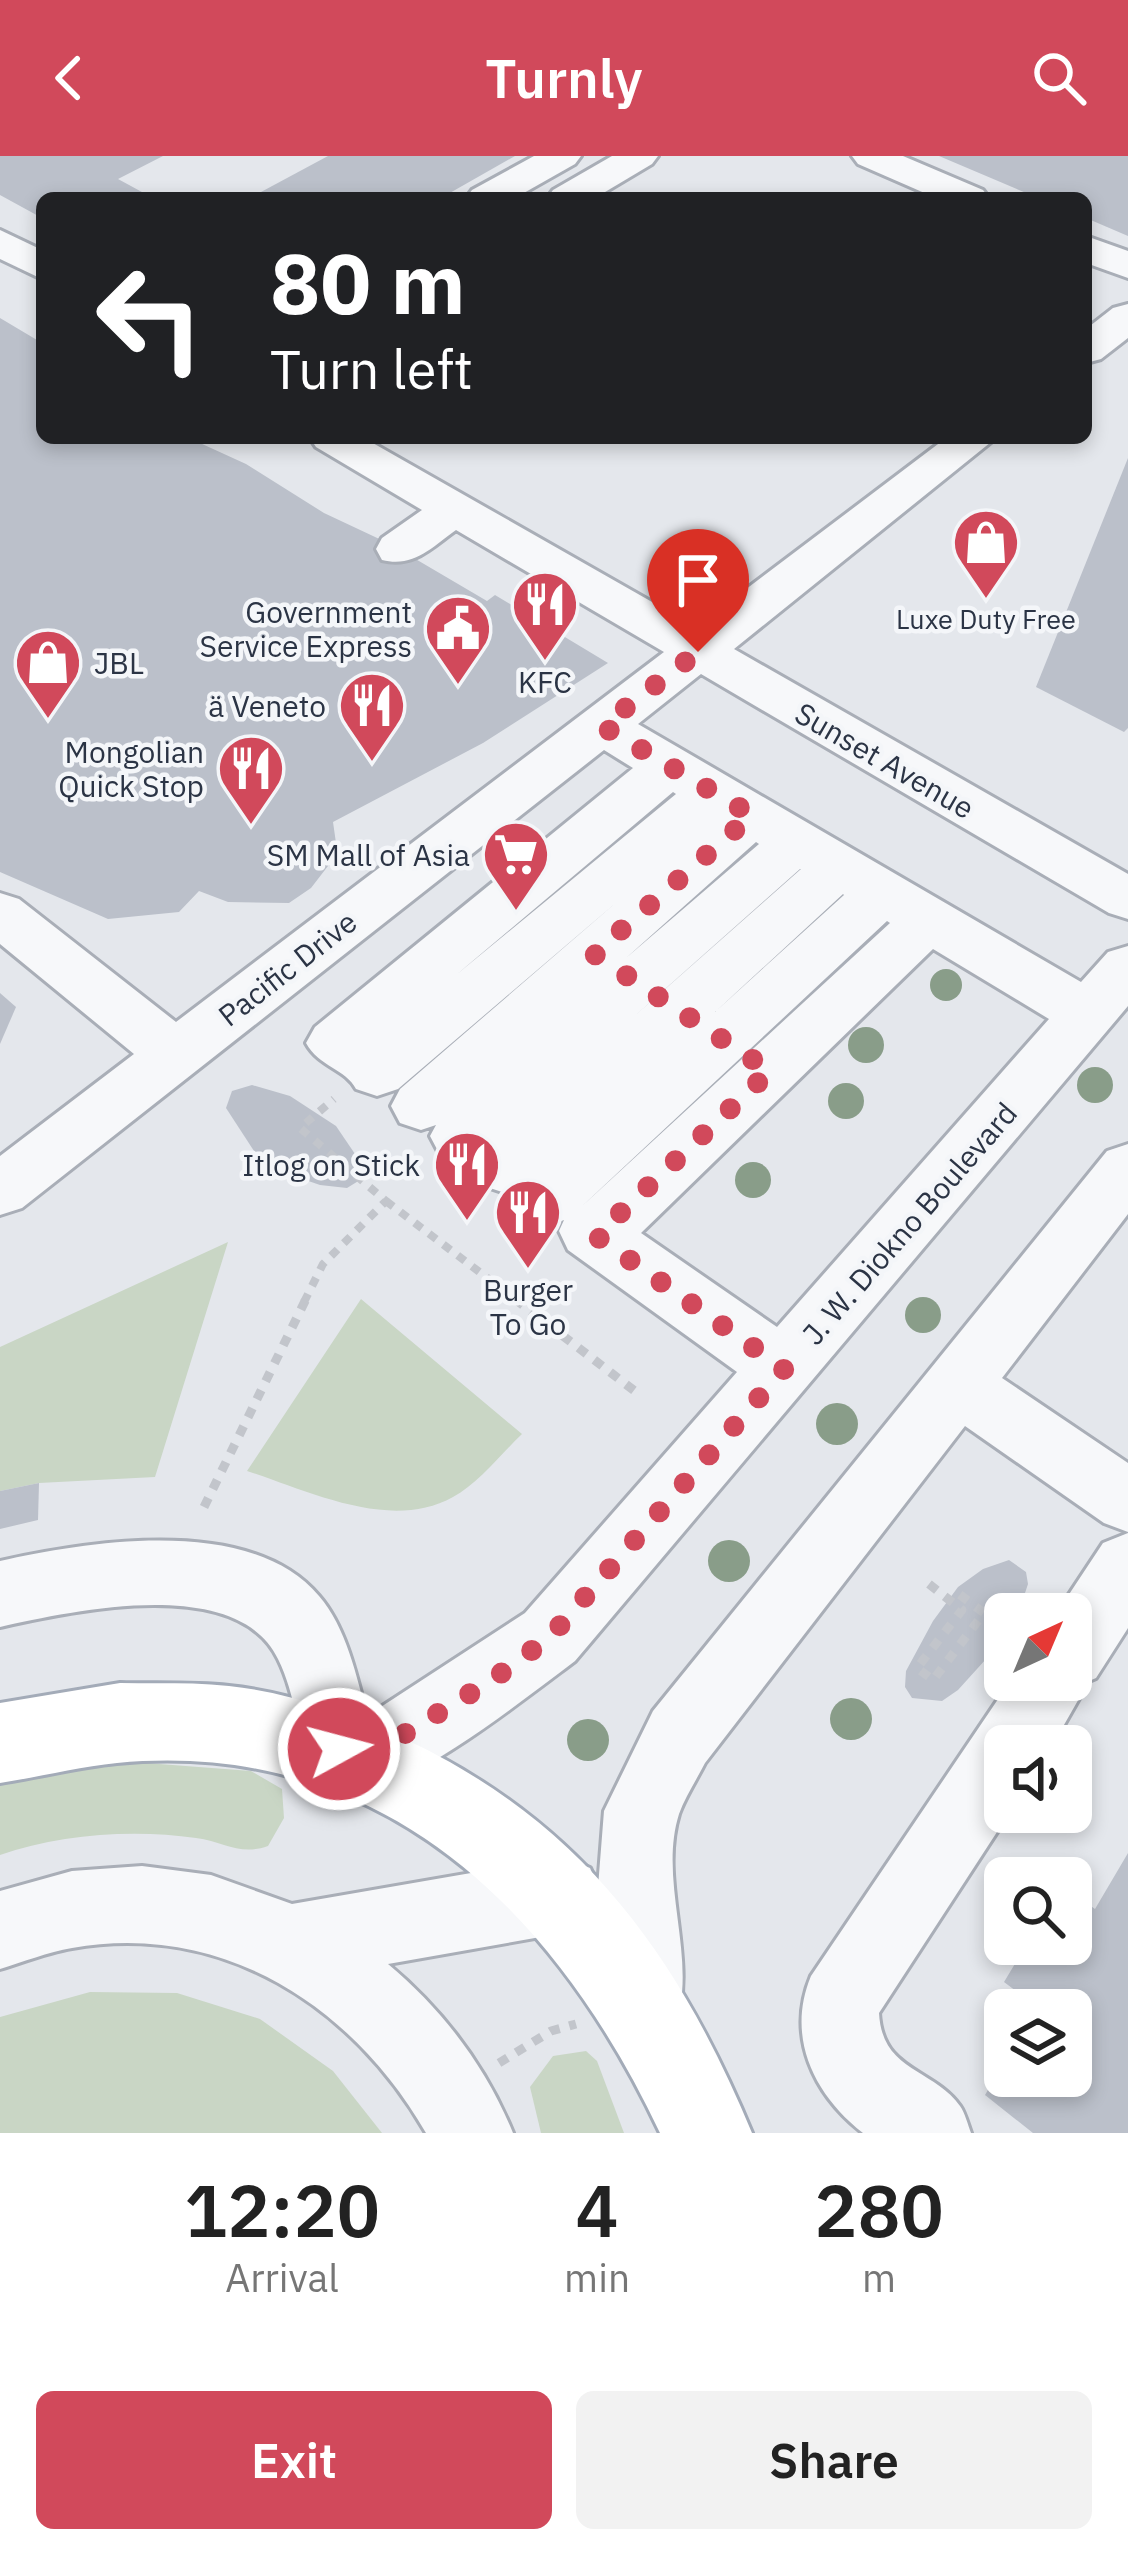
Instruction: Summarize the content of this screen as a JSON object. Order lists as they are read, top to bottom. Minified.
{"streets":{"street":["Sunset Avenue","Pacific Drive","J. W. Diokno Boulevard"]},"crossings":[["Sunset Avenue","Pacific Drive"]],"places":{"shop":["Luxe Duty Free","JBL"],"restaurant":["KFC","ä Veneto","Mongolian Quick Stop","Itlog on Stick","Burger To Go"],"public building":["Government Service Express"],"supermarket":["SM Mall of Asia"]},"north":"top right","page":{"header":"Turnly","turn":["80 m","Turn left"],"eta":["12:20","Arrival","4","min","280","m"],"buttons":["Exit","Share"]}}
